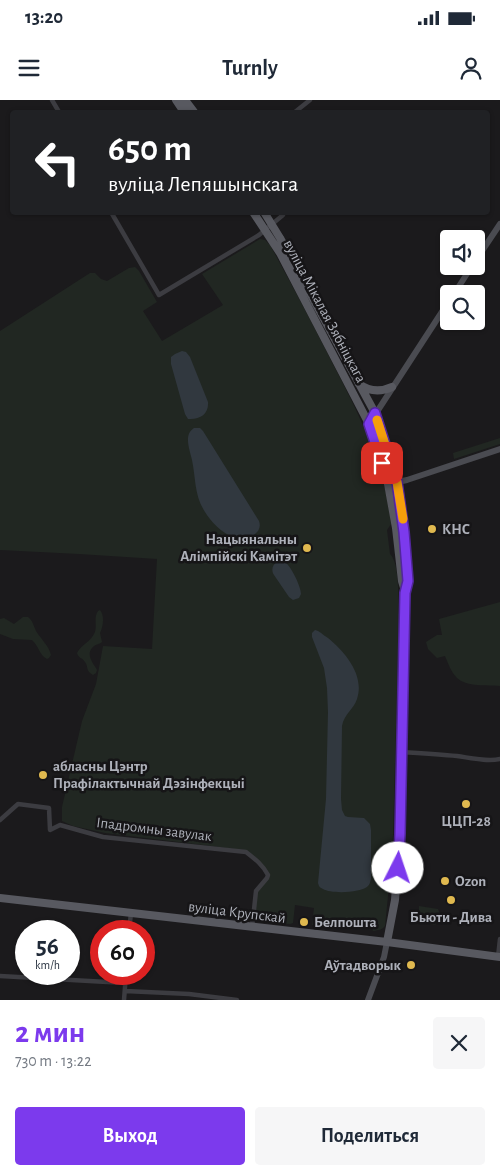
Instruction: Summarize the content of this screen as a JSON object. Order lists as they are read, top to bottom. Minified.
{"streets":{"main road":["вуліца Мікалая Зябніцкага","вуліца Крупскай"],"street":["Іпадромны завулак"]},"crossings":[["Іпадромны завулак","вуліца Крупскай"]],"places":["КНС","Нацыянальны Алімпійскі Камітэт","абласны Цэнтр Прафілактычнай Дэзінфекцыі","ЦЦП-28","Ozon","Бьюти - Дива","Белпошта","Аўтадворык"],"page":{"status":"13:20","header":"Turnly","turn":["650 m","вуліца Лепяшынскага"],"speed":"56 km/h","limit":"60","heading":["2 мин","730 m · 13:22"],"buttons":["Выход","Поделиться"]}}
